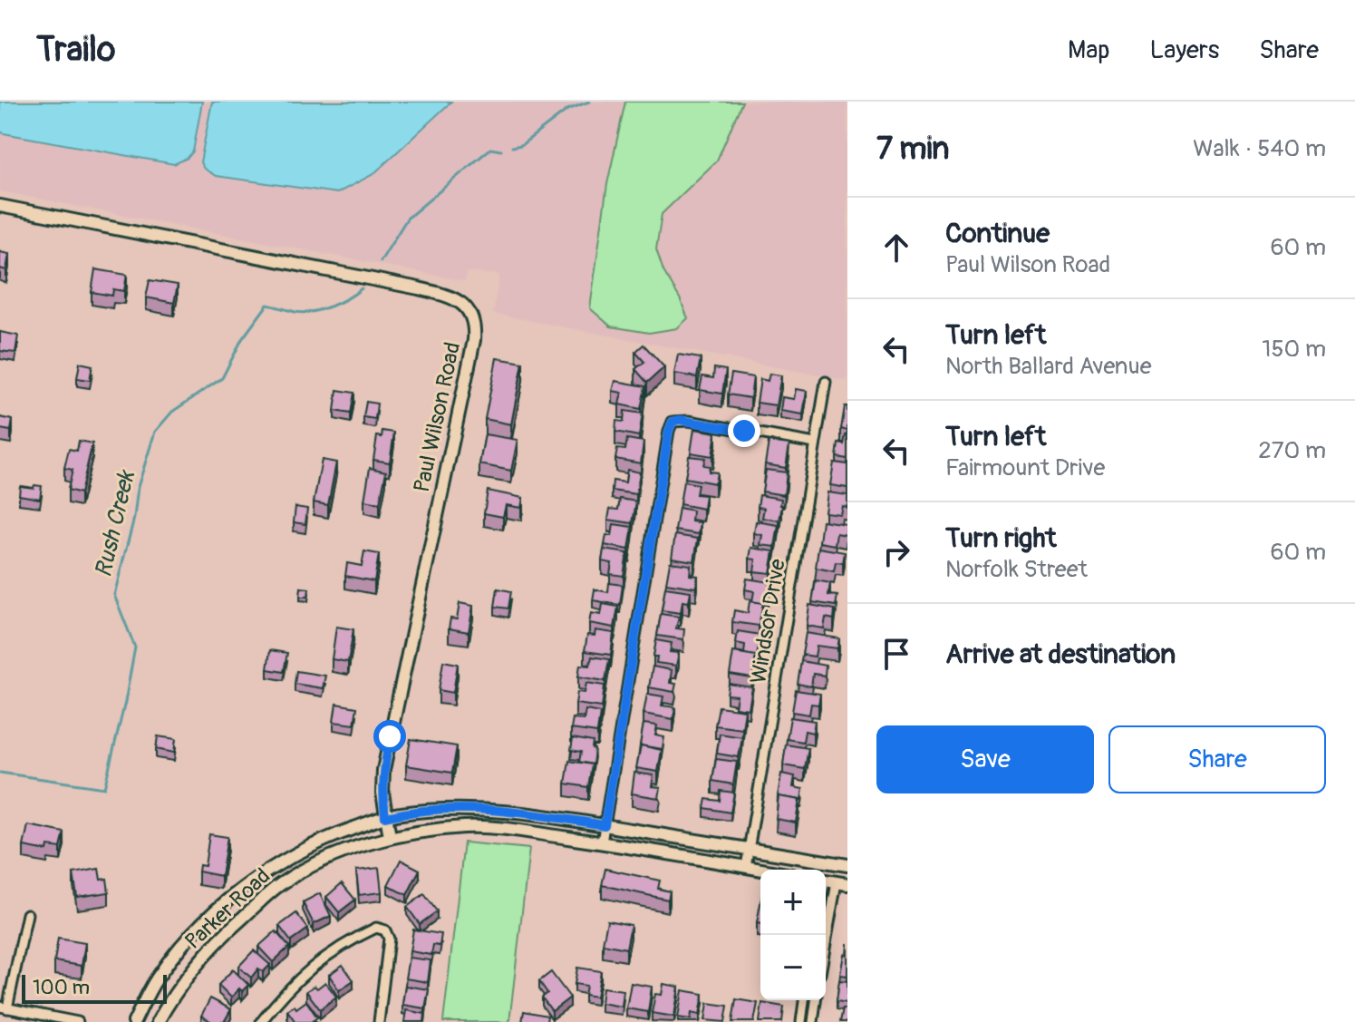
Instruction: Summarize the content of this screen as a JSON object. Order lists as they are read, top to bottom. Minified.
{"streets":{"main road":["Paul Wilson Road","Parker Road"],"street":["Windsor Drive"]},"crossings":[["Paul Wilson Road","Parker Road"],["Windsor Drive","Parker Road"]],"water":["Rush Creek"],"scale_bar":"100 m","page":{"header":"Trailo","nav":["Map","Layers","Share"],"heading":["7 min","Walk · 540 m"],"list":[["Continue","Paul Wilson Road","60 m"],["Turn left","North Ballard Avenue","150 m"],["Turn left","Fairmount Drive","270 m"],["Turn right","Norfolk Street","60 m"],"Arrive at destination"],"buttons":["Save","Share"],"map_buttons":["+","−"],"scale":"100 m"}}
